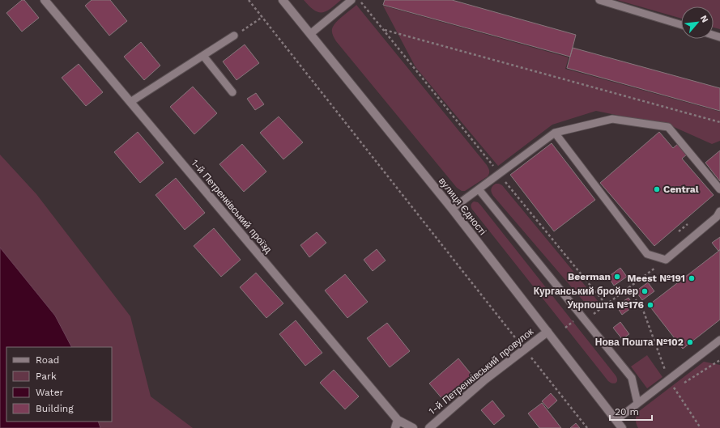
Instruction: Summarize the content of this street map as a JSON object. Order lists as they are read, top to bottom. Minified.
{"streets":{"street":["1-й Петренківський проїзд","вулиця Єдності","1-й Петренківський провулок"]},"crossings":[["вулиця Єдності","1-й Петренківський провулок"]],"places":["Central","Beerman","Meest №191","Курганський бройлер","Укрпошта №176","Нова Пошта №102"],"legend":["Road","Park","Water","Building"],"scale_bar":"20 m","north":"top right"}
